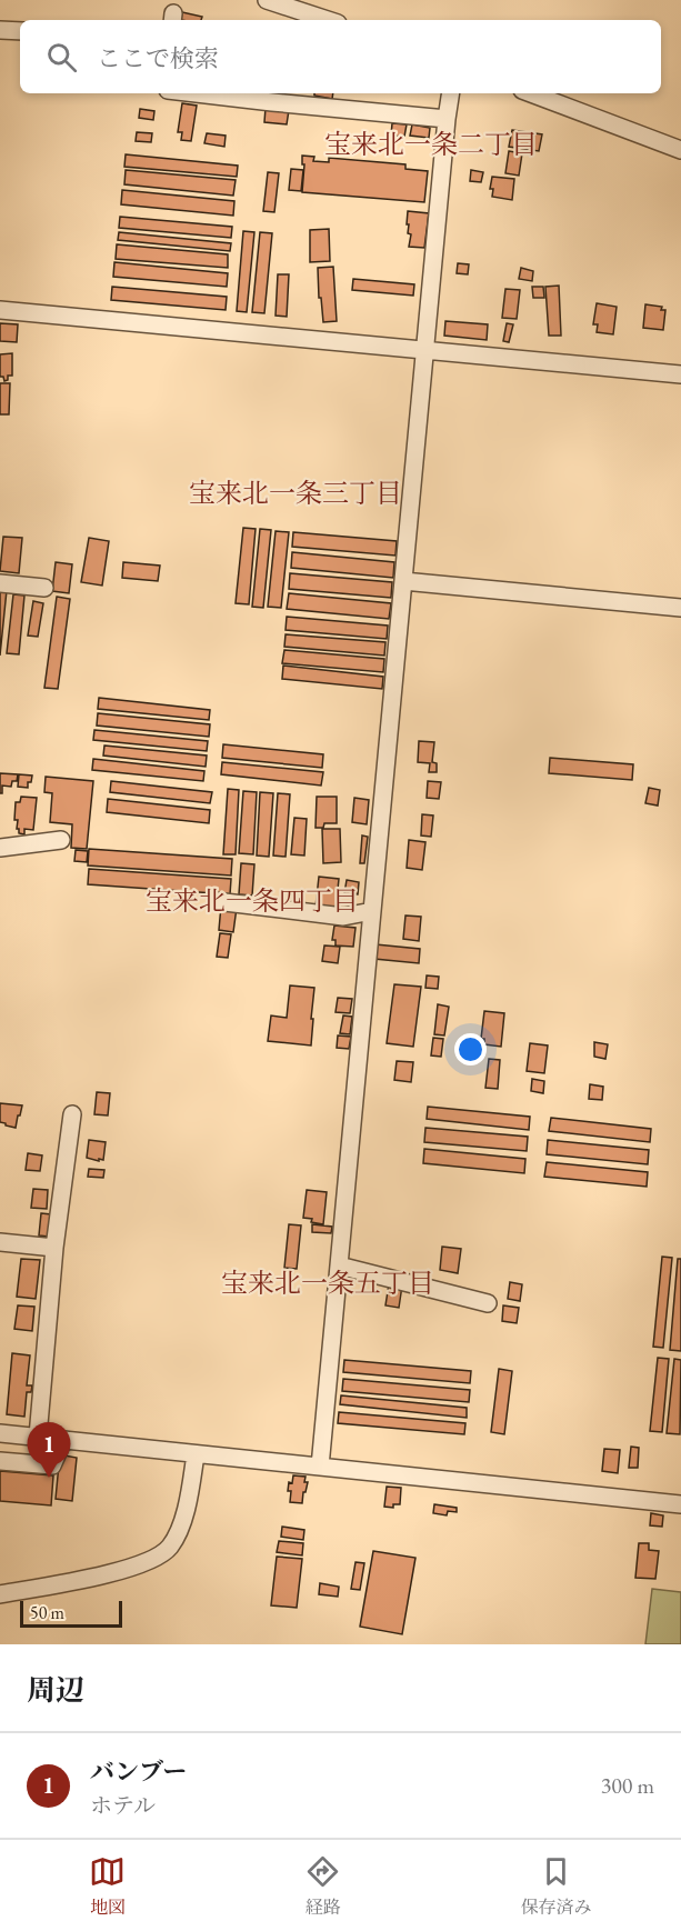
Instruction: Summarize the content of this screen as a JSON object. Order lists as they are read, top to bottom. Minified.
{"districts":["宝来北一条二丁目","宝来北一条三丁目","宝来北一条四丁目","宝来北一条五丁目"],"scale_bar":"50 m","page":{"search":"ここで検索","pins":"1","scale":"50 m","heading":"周辺","list":[{"mark":"1","name":"バンブー","note":"ホテル","value":"300 m"}],"nav":["地図","経路","保存済み"]}}
